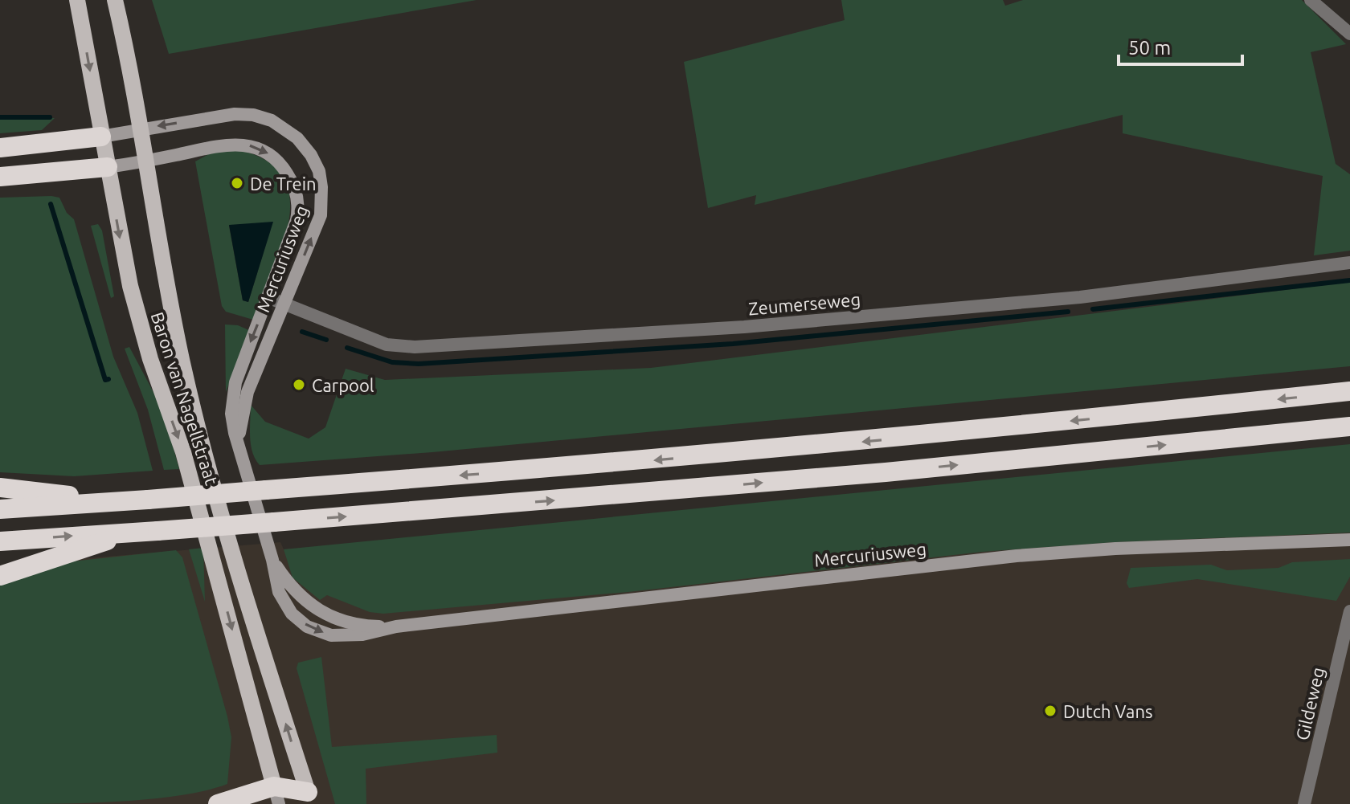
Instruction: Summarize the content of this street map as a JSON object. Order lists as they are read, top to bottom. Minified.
{"streets":{"main road":["Baron van Nagellstraat"],"street":["Mercuriusweg","Zeumerseweg","Gildeweg"]},"crossings":[["Mercuriusweg","Zeumerseweg"],["Mercuriusweg","Baron van Nagellstraat"]],"places":["De Trein","Carpool","Dutch Vans"],"scale_bar":"50 m"}
